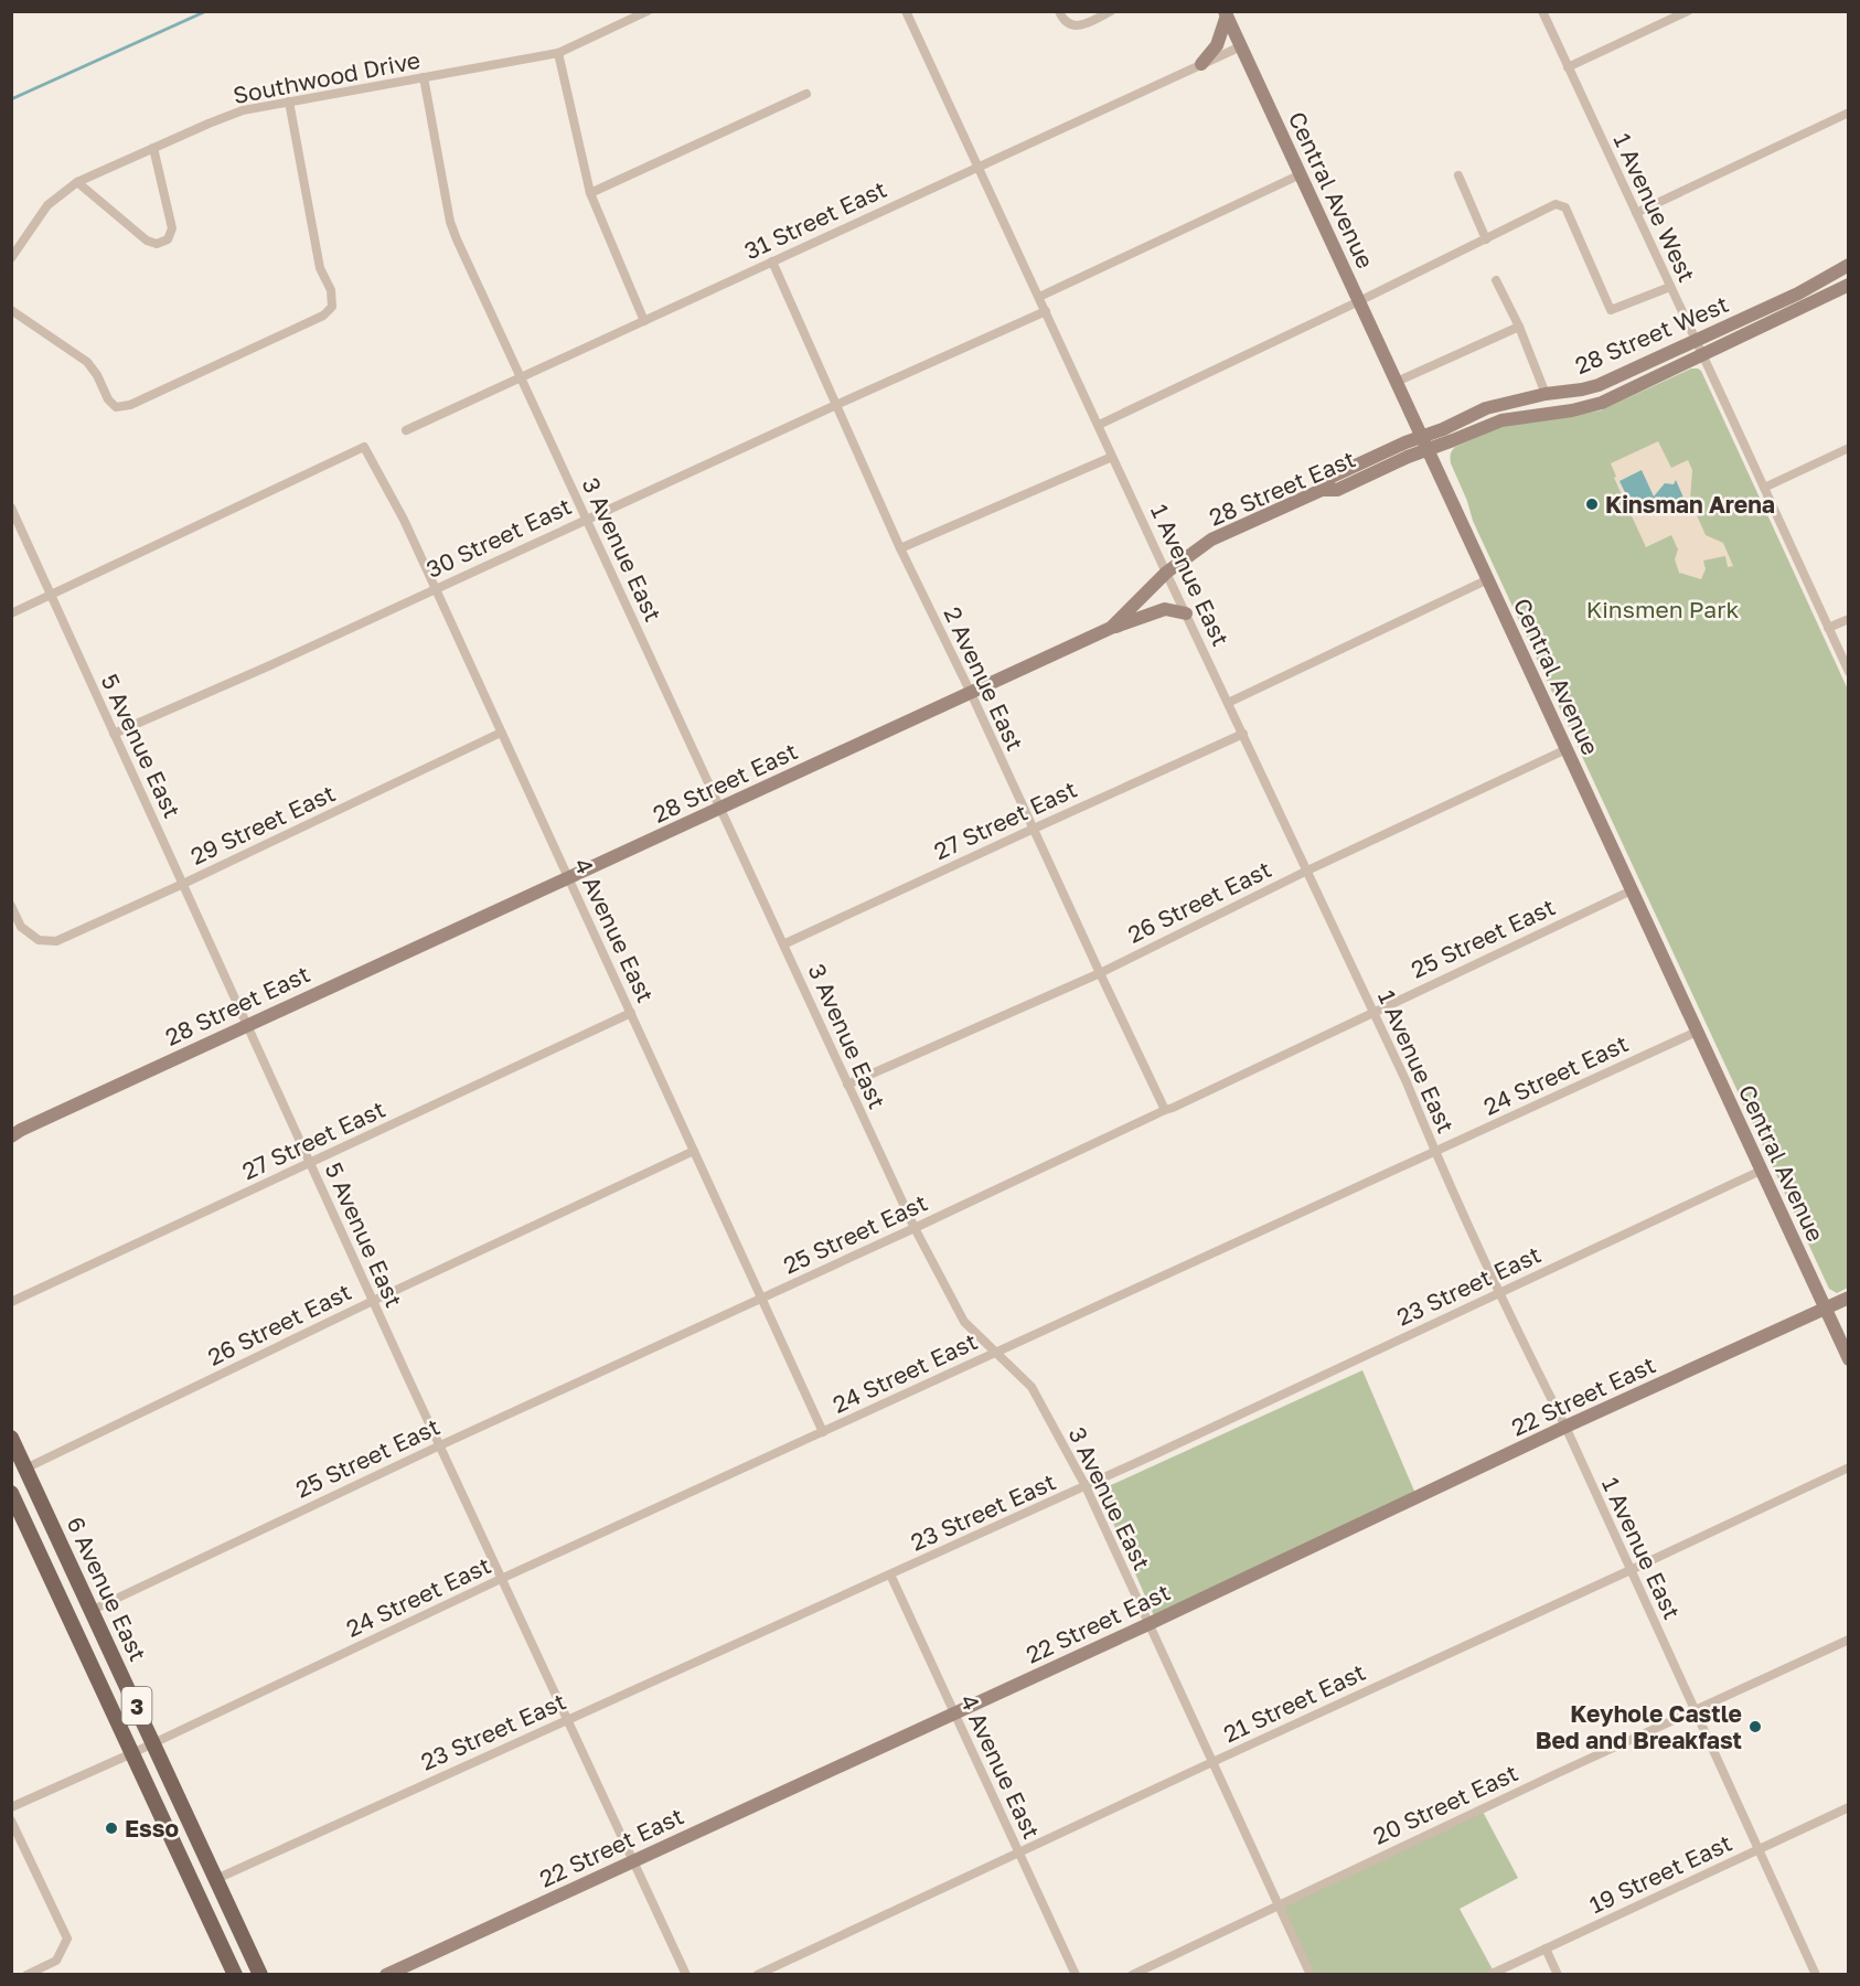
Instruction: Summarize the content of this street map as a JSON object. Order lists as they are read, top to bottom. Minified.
{"streets":{"main road":["6 Avenue East","3"],"street":["Southwood Drive","Central Avenue","1 Avenue West","31 Street East","28 Street West","28 Street East","30 Street East","3 Avenue East","1 Avenue East","2 Avenue East","5 Avenue East","27 Street East","29 Street East","26 Street East","4 Avenue East","25 Street East","24 Street East","23 Street East","22 Street East","21 Street East","20 Street East","19 Street East"]},"crossings":[["Southwood Drive","3 Avenue East"],["Central Avenue","31 Street East"],["Central Avenue","28 Street West"],["Central Avenue","28 Street East"],["Central Avenue","26 Street East"],["Central Avenue","25 Street East"],["Central Avenue","24 Street East"],["Central Avenue","23 Street East"],["Central Avenue","22 Street East"],["1 Avenue West","28 Street West"],["31 Street East","3 Avenue East"],["31 Street East","1 Avenue East"],["31 Street East","2 Avenue East"],["28 Street West","28 Street East"],["28 Street East","3 Avenue East"],["28 Street East","1 Avenue East"],["28 Street East","2 Avenue East"],["28 Street East","5 Avenue East"],["28 Street East","4 Avenue East"],["30 Street East","3 Avenue East"],["30 Street East","1 Avenue East"],["30 Street East","2 Avenue East"],["30 Street East","5 Avenue East"],["30 Street East","4 Avenue East"],["3 Avenue East","27 Street East"],["3 Avenue East","26 Street East"],["3 Avenue East","25 Street East"],["3 Avenue East","24 Street East"],["3 Avenue East","23 Street East"],["3 Avenue East","22 Street East"],["3 Avenue East","21 Street East"],["3 Avenue East","20 Street East"],["1 Avenue East","27 Street East"],["1 Avenue East","26 Street East"],["1 Avenue East","25 Street East"],["1 Avenue East","24 Street East"],["1 Avenue East","23 Street East"],["1 Avenue East","22 Street East"],["1 Avenue East","21 Street East"],["1 Avenue East","20 Street East"],["1 Avenue East","19 Street East"],["2 Avenue East","27 Street East"],["2 Avenue East","26 Street East"],["2 Avenue East","25 Street East"],["5 Avenue East","27 Street East"],["5 Avenue East","29 Street East"],["5 Avenue East","26 Street East"],["5 Avenue East","4 Avenue East"],["5 Avenue East","25 Street East"],["5 Avenue East","24 Street East"],["5 Avenue East","23 Street East"],["5 Avenue East","22 Street East"],["27 Street East","4 Avenue East"],["29 Street East","4 Avenue East"],["26 Street East","4 Avenue East"],["26 Street East","6 Avenue East"],["4 Avenue East","25 Street East"],["4 Avenue East","24 Street East"],["4 Avenue East","23 Street East"],["4 Avenue East","22 Street East"],["4 Avenue East","21 Street East"],["25 Street East","6 Avenue East"],["24 Street East","6 Avenue East"],["23 Street East","6 Avenue East"]],"parks":["Kinsmen Park"],"places":["Kinsman Arena","Keyhole Castle Bed and Breakfast","Esso"]}
